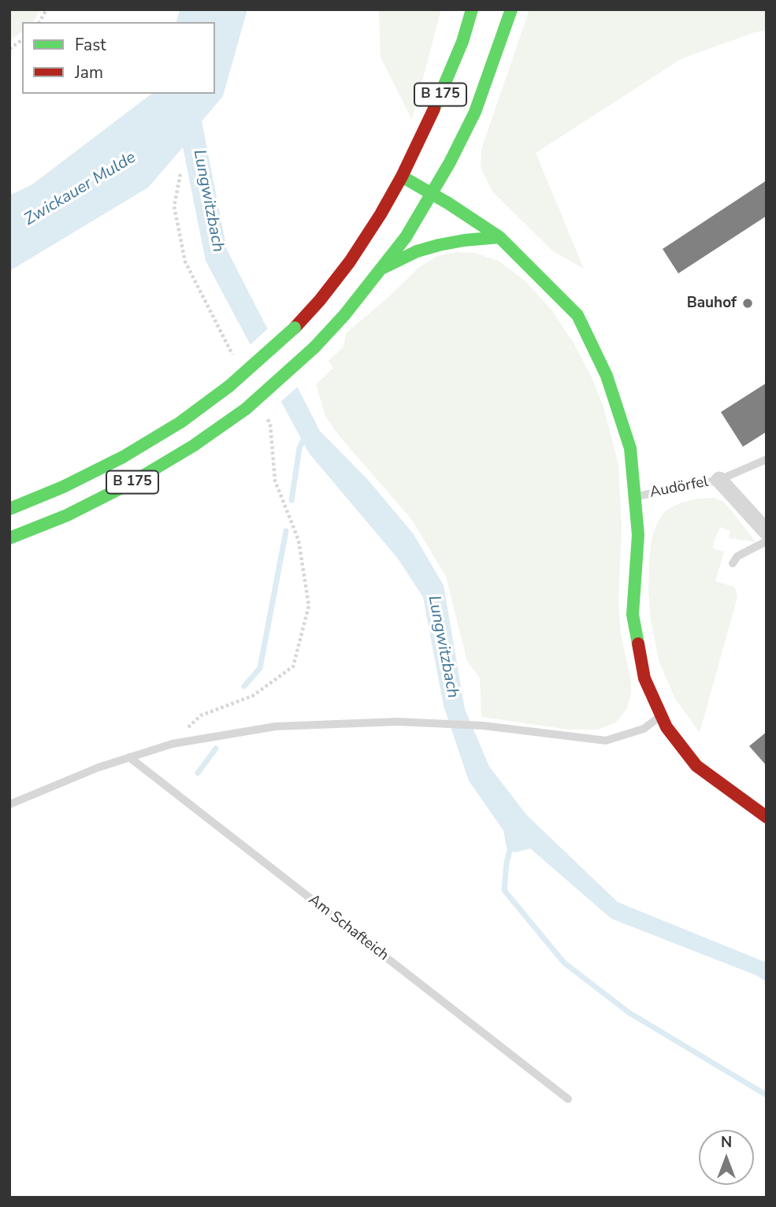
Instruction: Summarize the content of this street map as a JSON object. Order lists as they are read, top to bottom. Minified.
{"streets":{"main road":["B 175"],"street":["Audörfel"],"lane":["Am Schafteich"]},"water":["Zwickauer Mulde","Lungwitzbach"],"places":["Bauhof"],"legend":["Fast","Jam"],"north":"top"}
